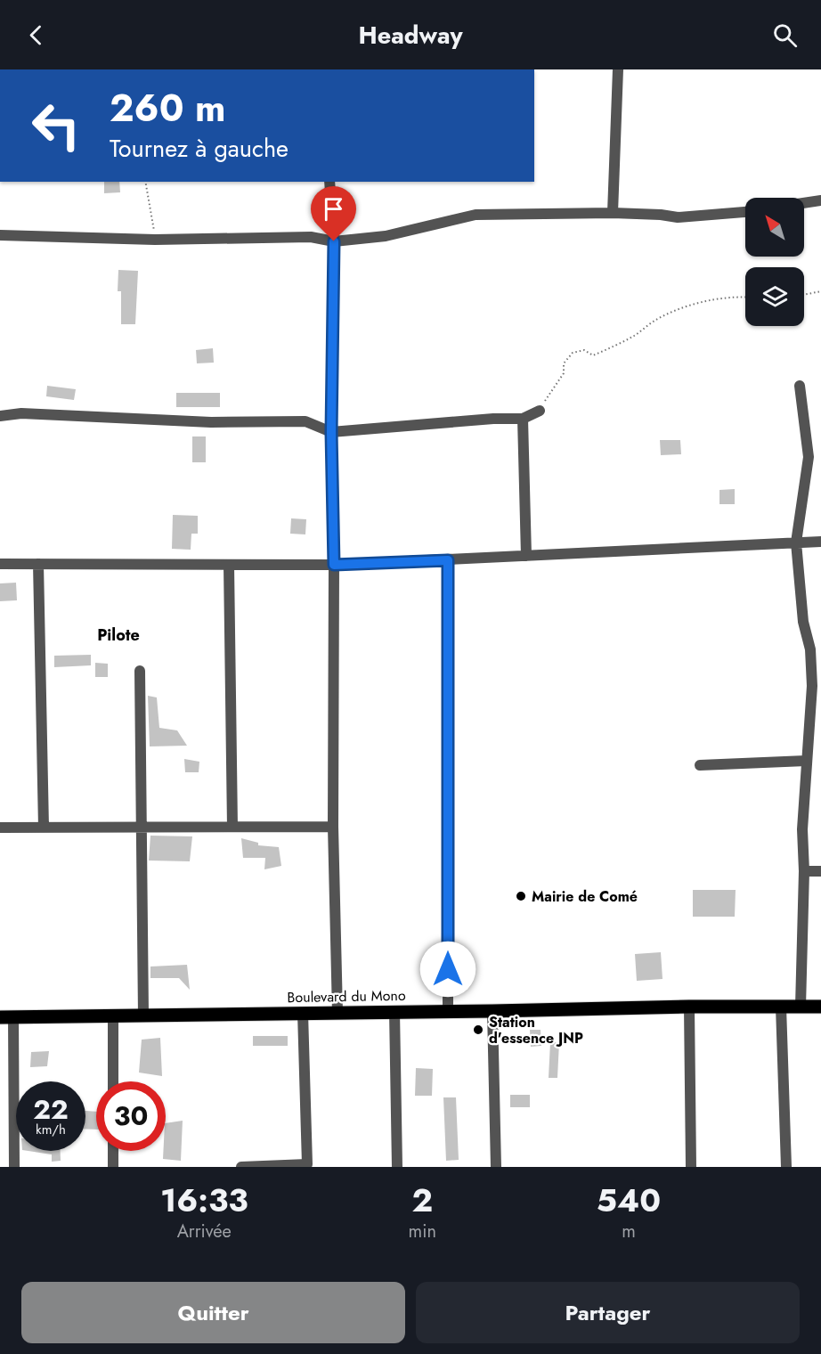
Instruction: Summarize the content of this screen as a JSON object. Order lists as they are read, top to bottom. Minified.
{"streets":{"main road":["Boulevard du Mono"]},"districts":["Pilote"],"places":["Mairie de Comé","Station d'essence JNP"],"north":"top left","page":{"header":"Headway","turn":["260 m","Tournez à gauche"],"speed":"22 km/h","limit":"30","eta":["16:33","Arrivée","2","min","540","m"],"buttons":["Quitter","Partager"]}}
